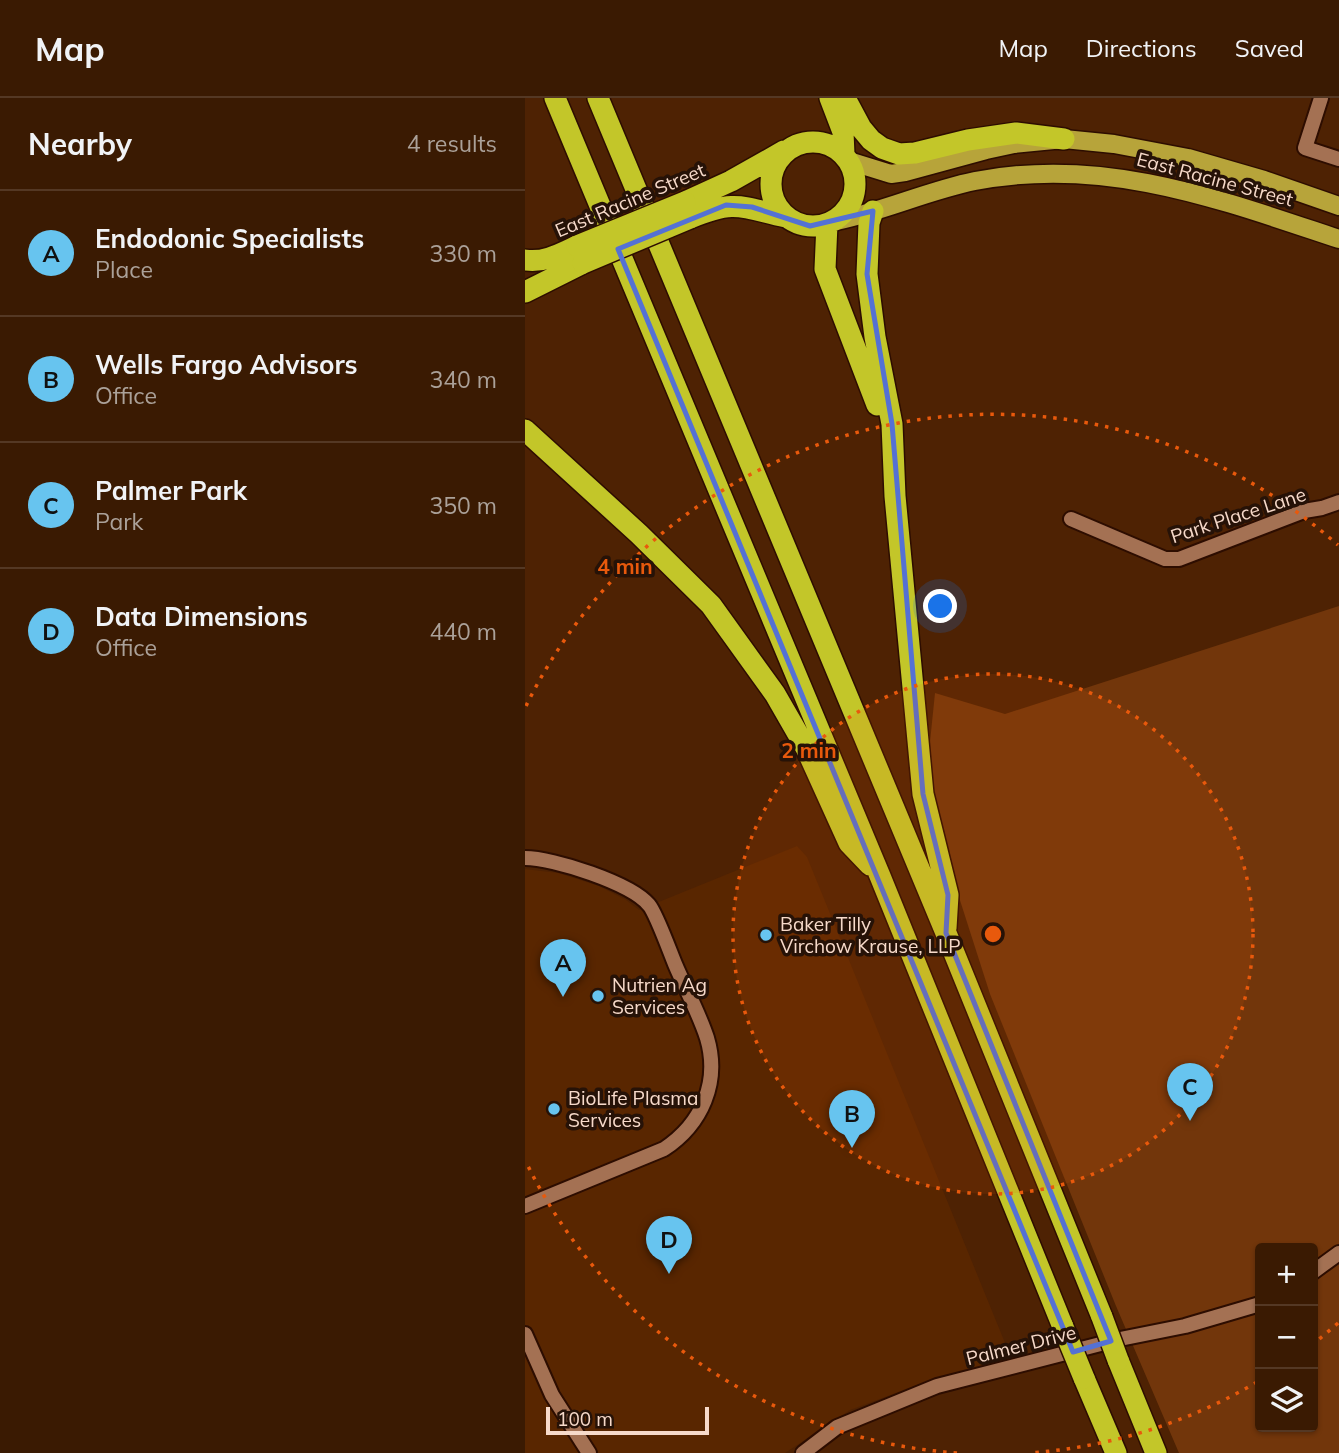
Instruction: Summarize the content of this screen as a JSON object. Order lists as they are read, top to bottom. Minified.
{"streets":{"highway":["East Racine Street"],"street":["Park Place Lane","Palmer Drive"]},"places":["Baker Tilly Virchow Krause, LLP","Nutrien Ag Services","BioLife Plasma Services"],"scale_bar":"100 m","page":{"header":"Map","nav":["Map","Directions","Saved"],"heading":["Nearby","4 results"],"list":[{"mark":"A","name":"Endodonic Specialists","note":"Place","value":"330 m"},{"mark":"B","name":"Wells Fargo Advisors","note":"Office","value":"340 m"},{"mark":"C","name":"Palmer Park","note":"Park","value":"350 m"},{"mark":"D","name":"Data Dimensions","note":"Office","value":"440 m"}],"pins":["A","C","B","D"],"map_buttons":["+","−"],"scale":"100 m"},"rings":["4 min","2 min"]}
